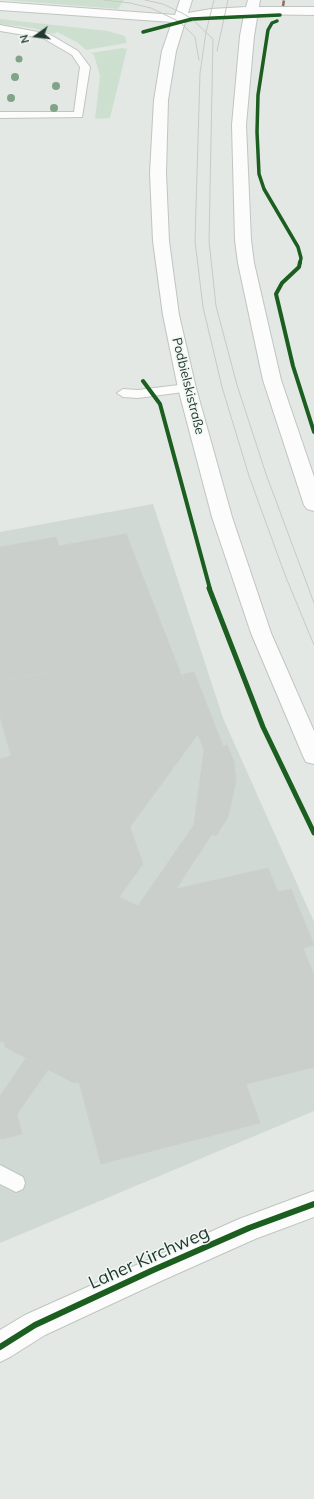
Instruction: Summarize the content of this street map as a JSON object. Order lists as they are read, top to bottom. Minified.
{"streets":{"main road":["Podbielskistraße","Laher Kirchweg"]},"north":"left"}
